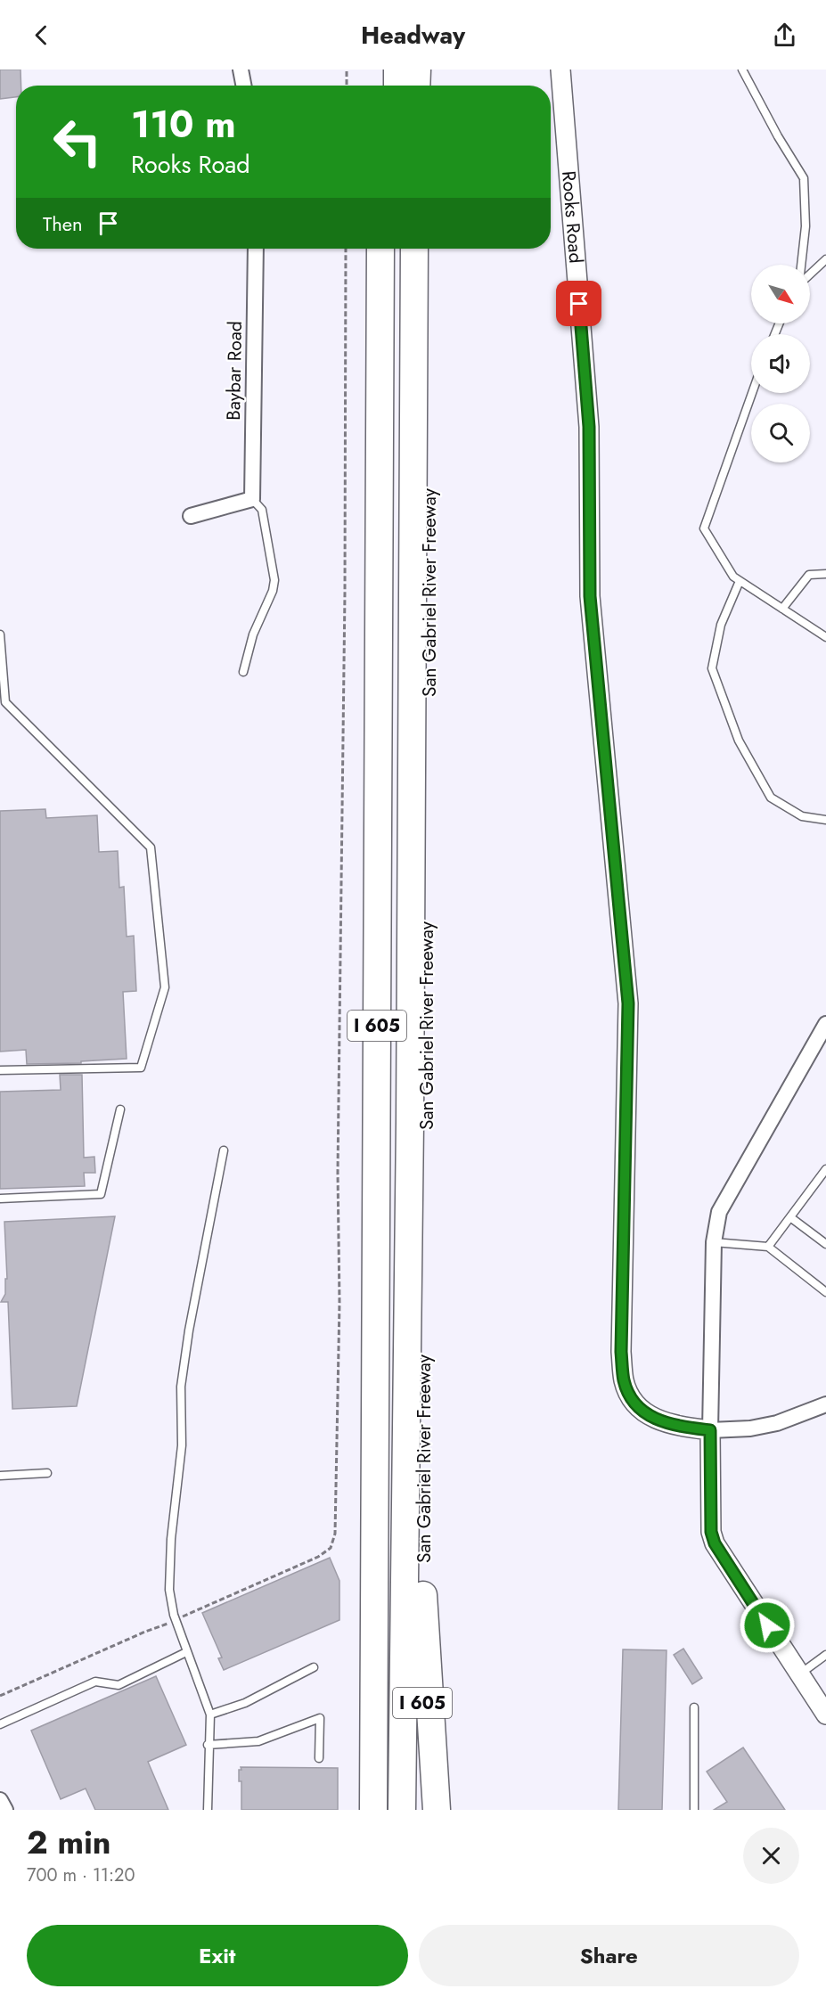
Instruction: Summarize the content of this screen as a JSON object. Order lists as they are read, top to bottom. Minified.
{"streets":{"highway":["San Gabriel River Freeway","I 605"],"street":["Rooks Road","Baybar Road"]},"north":"bottom right","page":{"header":"Headway","turn":["110 m","Rooks Road"],"then":"Then","heading":["2 min","700 m · 11:20"],"buttons":["Exit","Share"]}}
